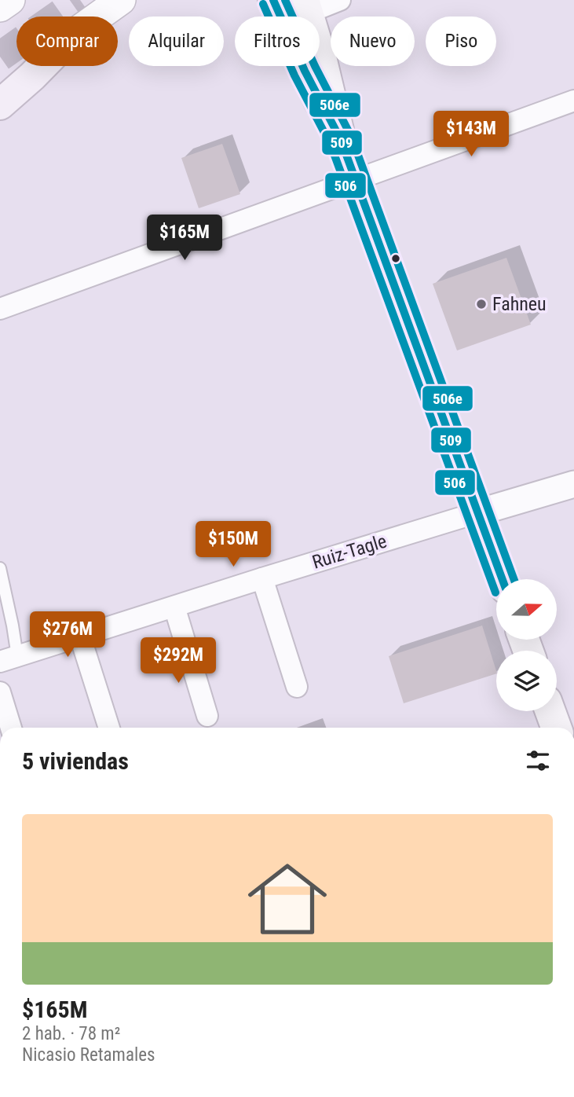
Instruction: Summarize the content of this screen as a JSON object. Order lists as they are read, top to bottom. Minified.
{"streets":{"street":["Ruiz-Tagle"]},"places":["Fahneu"],"lines":["transit line 509","transit line 506e","transit line 506"],"north":"right","page":{"chip":["Comprar","Alquilar","Filtros","Nuevo","Piso"],"price":["$143M","$165M","$150M","$276M","$292M"],"heading":"5 viviendas","list":[{"name":"$165M","note":"2 hab. · 78 m² · Nicasio Retamales"}]}}
